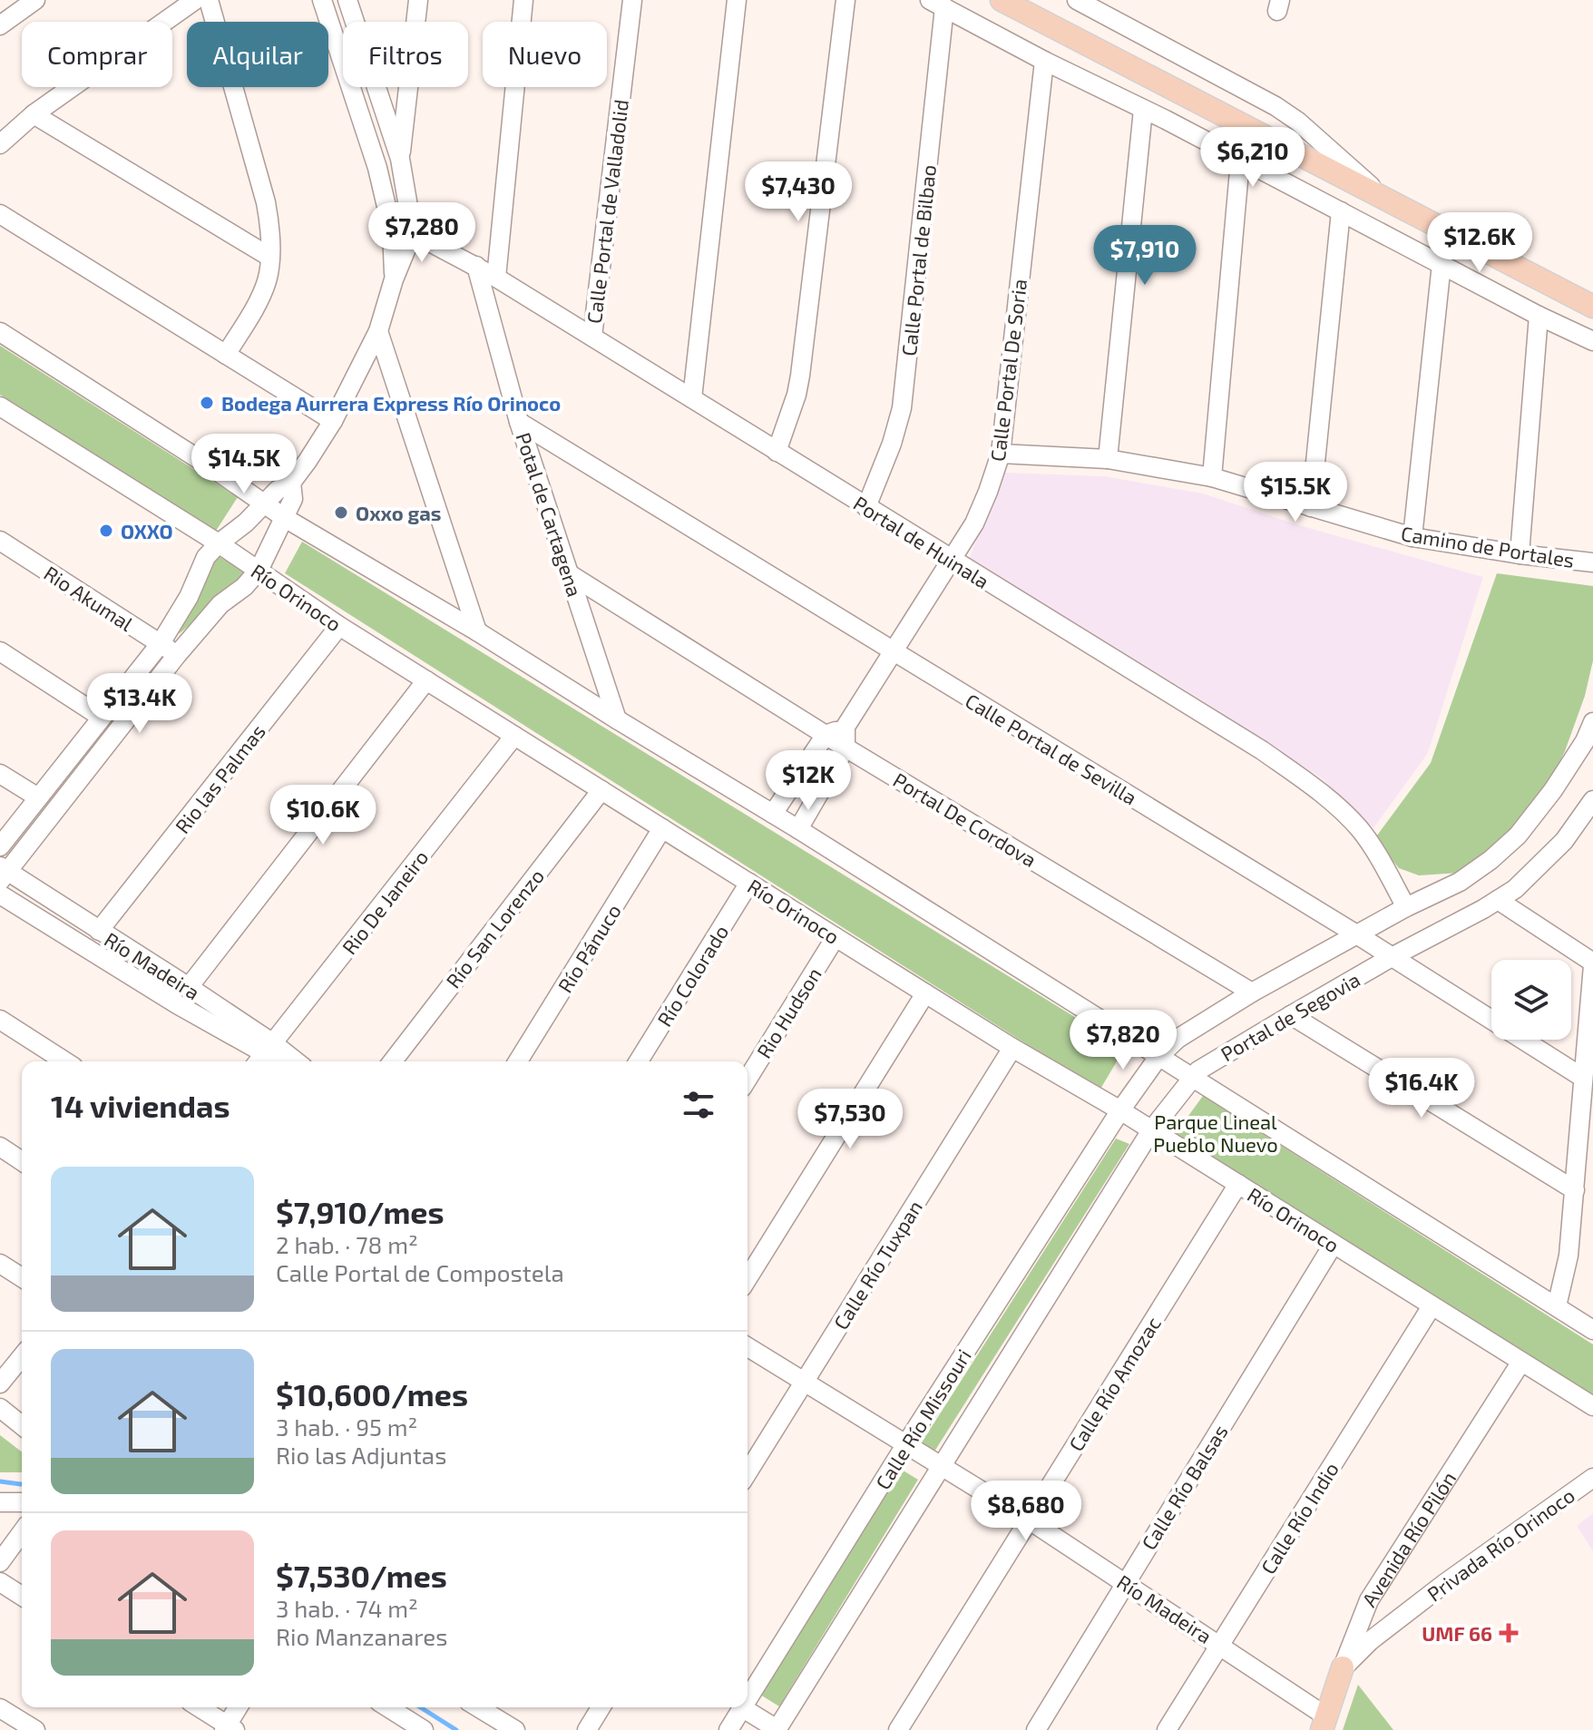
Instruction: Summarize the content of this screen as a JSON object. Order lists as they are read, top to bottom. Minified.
{"streets":{"main road":["Avenida Río Pilón"],"street":["Calle Portal de Valladolid","Calle Portal de Bilbao","Calle Portal De Soria","Potal de Cartagena","Portal de Huinala","Camino de Portales","Río Orinoco","Rio Akumal","Calle Portal de Sevilla","Rio las Palmas","Portal De Cordova","Rio De Janeiro","Río San Lorenzo","Río Pánuco","Río Madeira","Río Colorado","Rio Hudson","Portal de Segovia","Calle Río Tuxpan","Calle Río Amozac","Calle Río Missouri","Calle Río Balsas","Calle Río Indio","Privada Río Orinoco"]},"crossings":[["Calle Portal de Valladolid","Portal de Huinala"],["Calle Portal de Bilbao","Portal de Huinala"],["Calle Portal De Soria","Portal de Huinala"],["Calle Portal De Soria","Camino de Portales"],["Calle Portal De Soria","Calle Portal de Sevilla"],["Potal de Cartagena","Portal de Huinala"],["Potal de Cartagena","Calle Portal de Sevilla"],["Potal de Cartagena","Portal De Cordova"],["Portal de Huinala","Portal de Segovia"],["Río Orinoco","Rio las Palmas"],["Río Orinoco","Rio De Janeiro"],["Río Orinoco","Río San Lorenzo"],["Río Orinoco","Río Pánuco"],["Río Orinoco","Río Colorado"],["Río Orinoco","Rio Hudson"],["Río Orinoco","Portal de Segovia"],["Río Orinoco","Calle Río Tuxpan"],["Río Orinoco","Calle Río Amozac"],["Río Orinoco","Calle Río Missouri"],["Río Orinoco","Calle Río Balsas"],["Río Orinoco","Calle Río Indio"],["Río Orinoco","Avenida Río Pilón"],["Calle Portal de Sevilla","Portal de Segovia"],["Rio las Palmas","Río Madeira"],["Portal De Cordova","Portal de Segovia"],["Rio De Janeiro","Río Madeira"],["Río Madeira","Calle Río Tuxpan"],["Río Madeira","Calle Río Amozac"],["Río Madeira","Calle Río Missouri"],["Río Madeira","Calle Río Balsas"],["Río Madeira","Calle Río Indio"],["Río Madeira","Avenida Río Pilón"],["Portal de Segovia","Calle Río Missouri"],["Avenida Río Pilón","Privada Río Orinoco"]],"parks":["Parque Lineal Pueblo Nuevo"],"places":{"other":["Bodega Aurrera Express Río Orinoco","Oxxo gas","OXXO"],"health":["UMF 66"]},"page":{"chip":["Comprar","Alquilar","Filtros","Nuevo"],"price":["$6,210","$7,430","$7,280","$12.6K","$7,910","$14.5K","$15.5K","$13.4K","$12K","$10.6K","$7,820","$16.4K","$7,530","$8,680"],"heading":"14 viviendas","list":[{"name":"$7,910/mes","note":"2 hab. · 78 m² · Calle Portal de Compostela"},{"name":"$10,600/mes","note":"3 hab. · 95 m² · Rio las Adjuntas"},{"name":"$7,530/mes","note":"3 hab. · 74 m² · Rio Manzanares"}]}}
